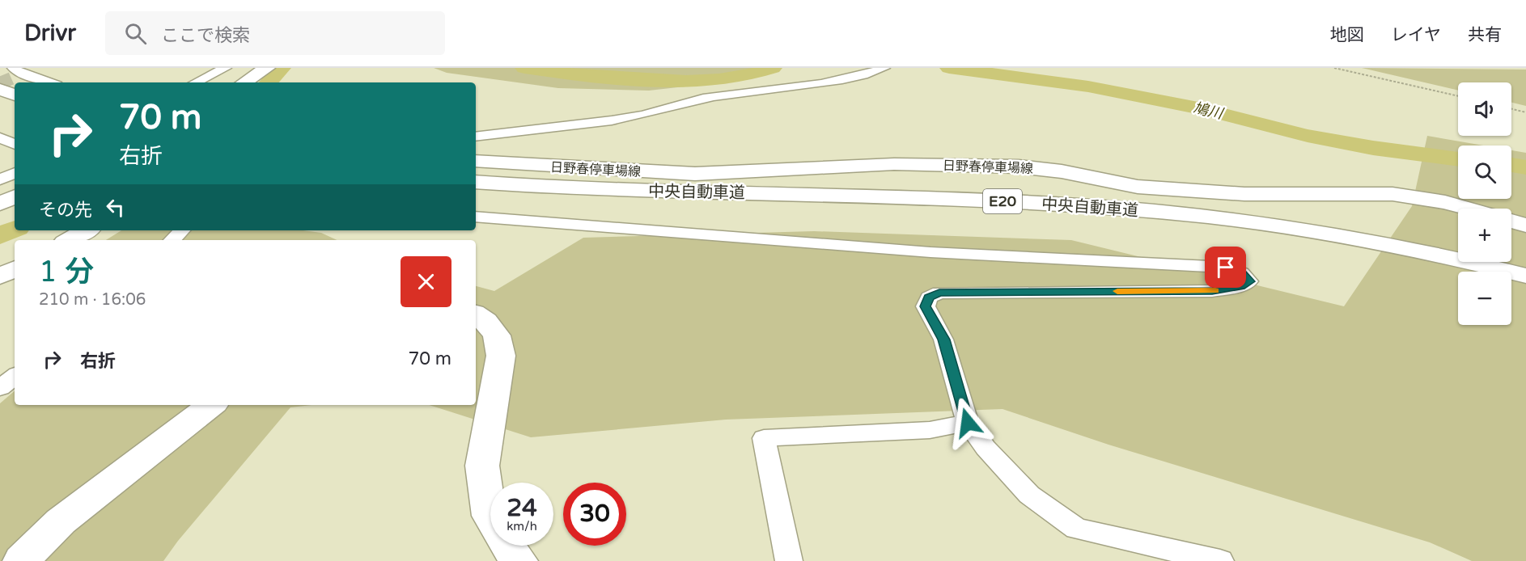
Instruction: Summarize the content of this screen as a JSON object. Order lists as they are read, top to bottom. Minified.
{"streets":{"main road":["日野春停車場線","中央自動車道","E20"]},"water":["鳩川"],"page":{"header":"Drivr","search":"ここで検索","nav":["地図","レイヤ","共有"],"map_buttons":["+","−"],"turn":["70 m","右折"],"then":"その先","heading":["1 分","210 m · 16:06"],"list":[{"name":"右折","value":"70 m"}],"speed":"24 km/h","limit":"30"}}
